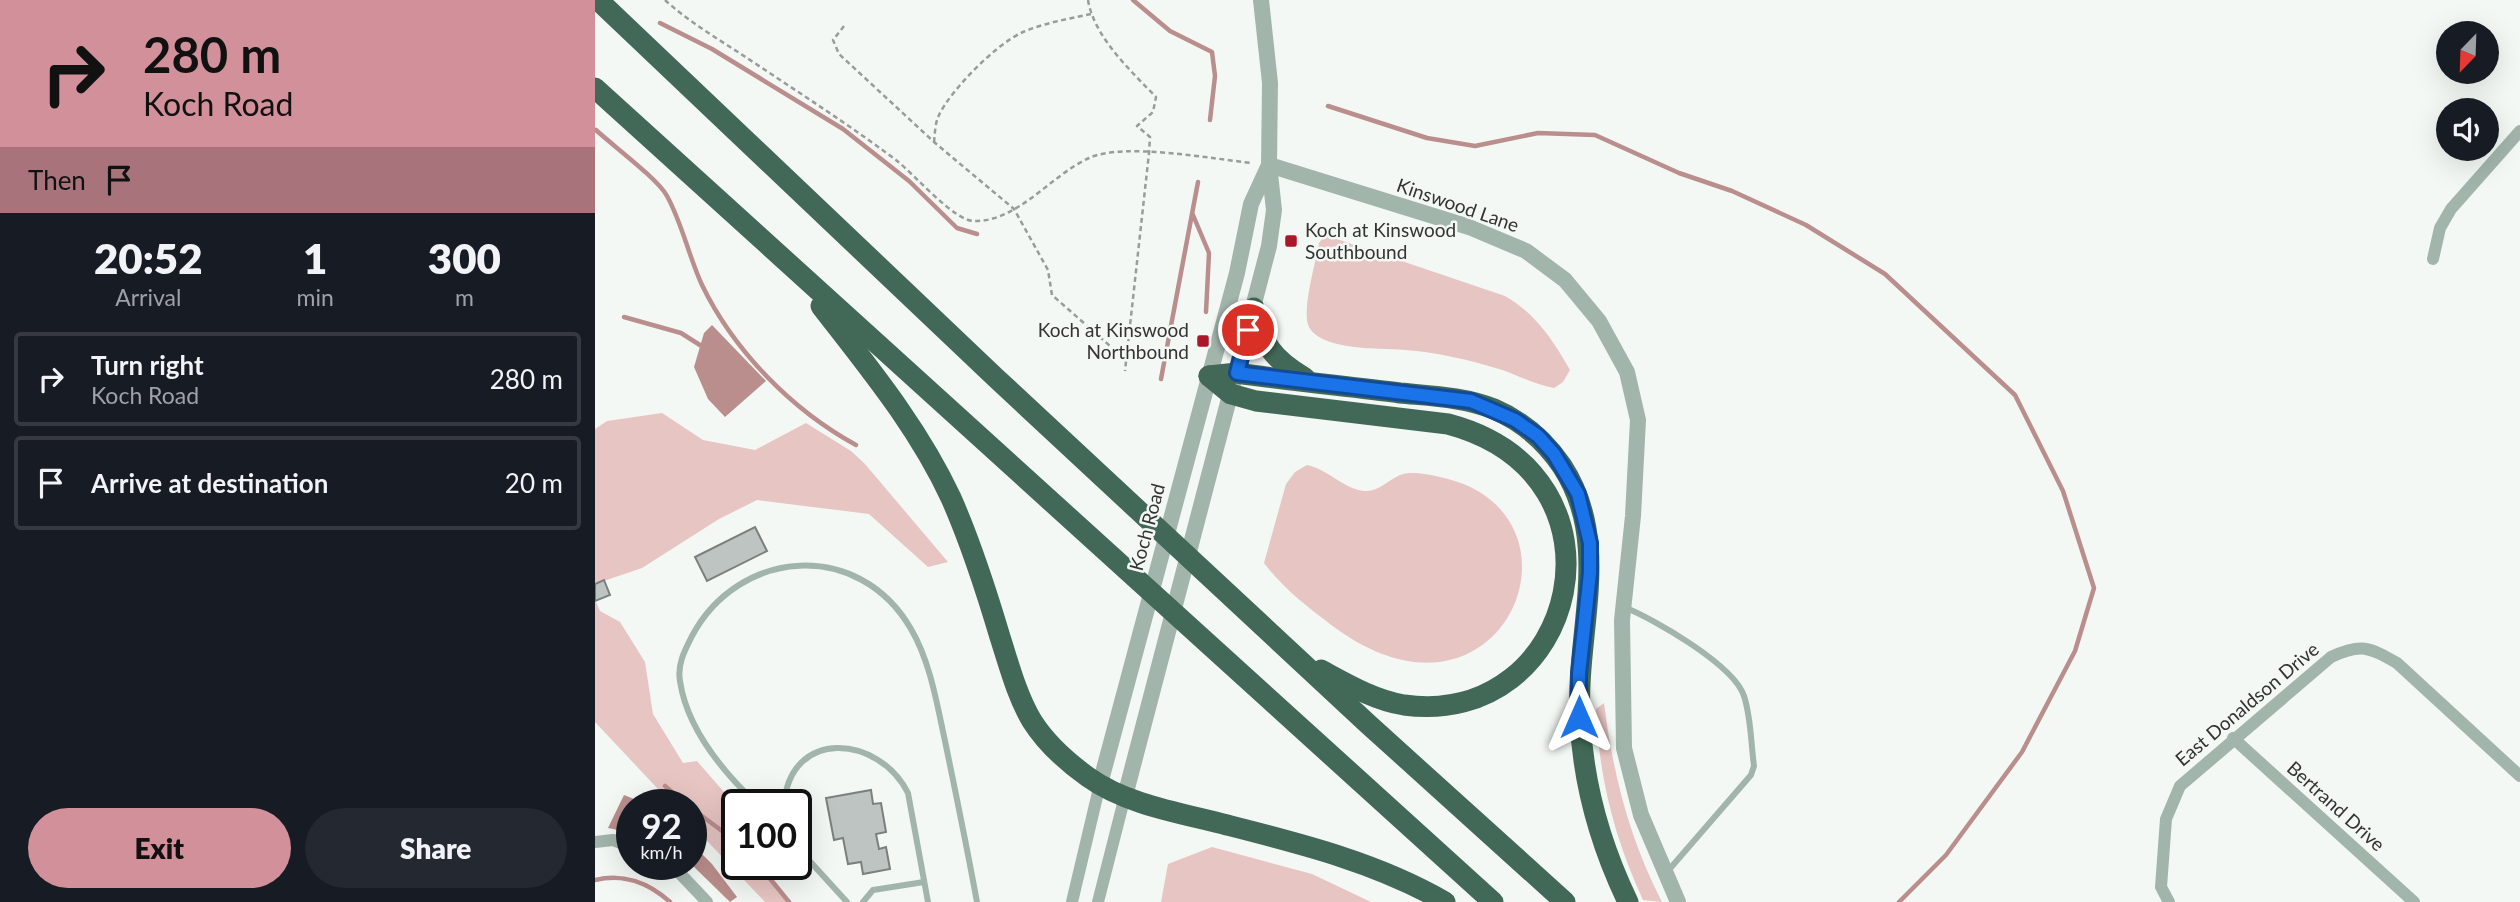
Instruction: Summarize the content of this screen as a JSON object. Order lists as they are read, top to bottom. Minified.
{"streets":{"street":["Kinswood Lane","Koch Road","East Donaldson Drive","Bertrand Drive"]},"crossings":[["Kinswood Lane","Koch Road"],["East Donaldson Drive","Bertrand Drive"]],"places":{"transit":["Koch at Kinswood Southbound","Koch at Kinswood Northbound"]},"north":"bottom left","page":{"turn":["280 m","Koch Road"],"then":"Then","eta":["20:52","Arrival","1","min","300","m"],"list":[{"name":"Turn right","note":"Koch Road","value":"280 m"},{"name":"Arrive at destination","value":"20 m"}],"speed":"92 km/h","limit":"100","buttons":["Exit","Share"]}}
